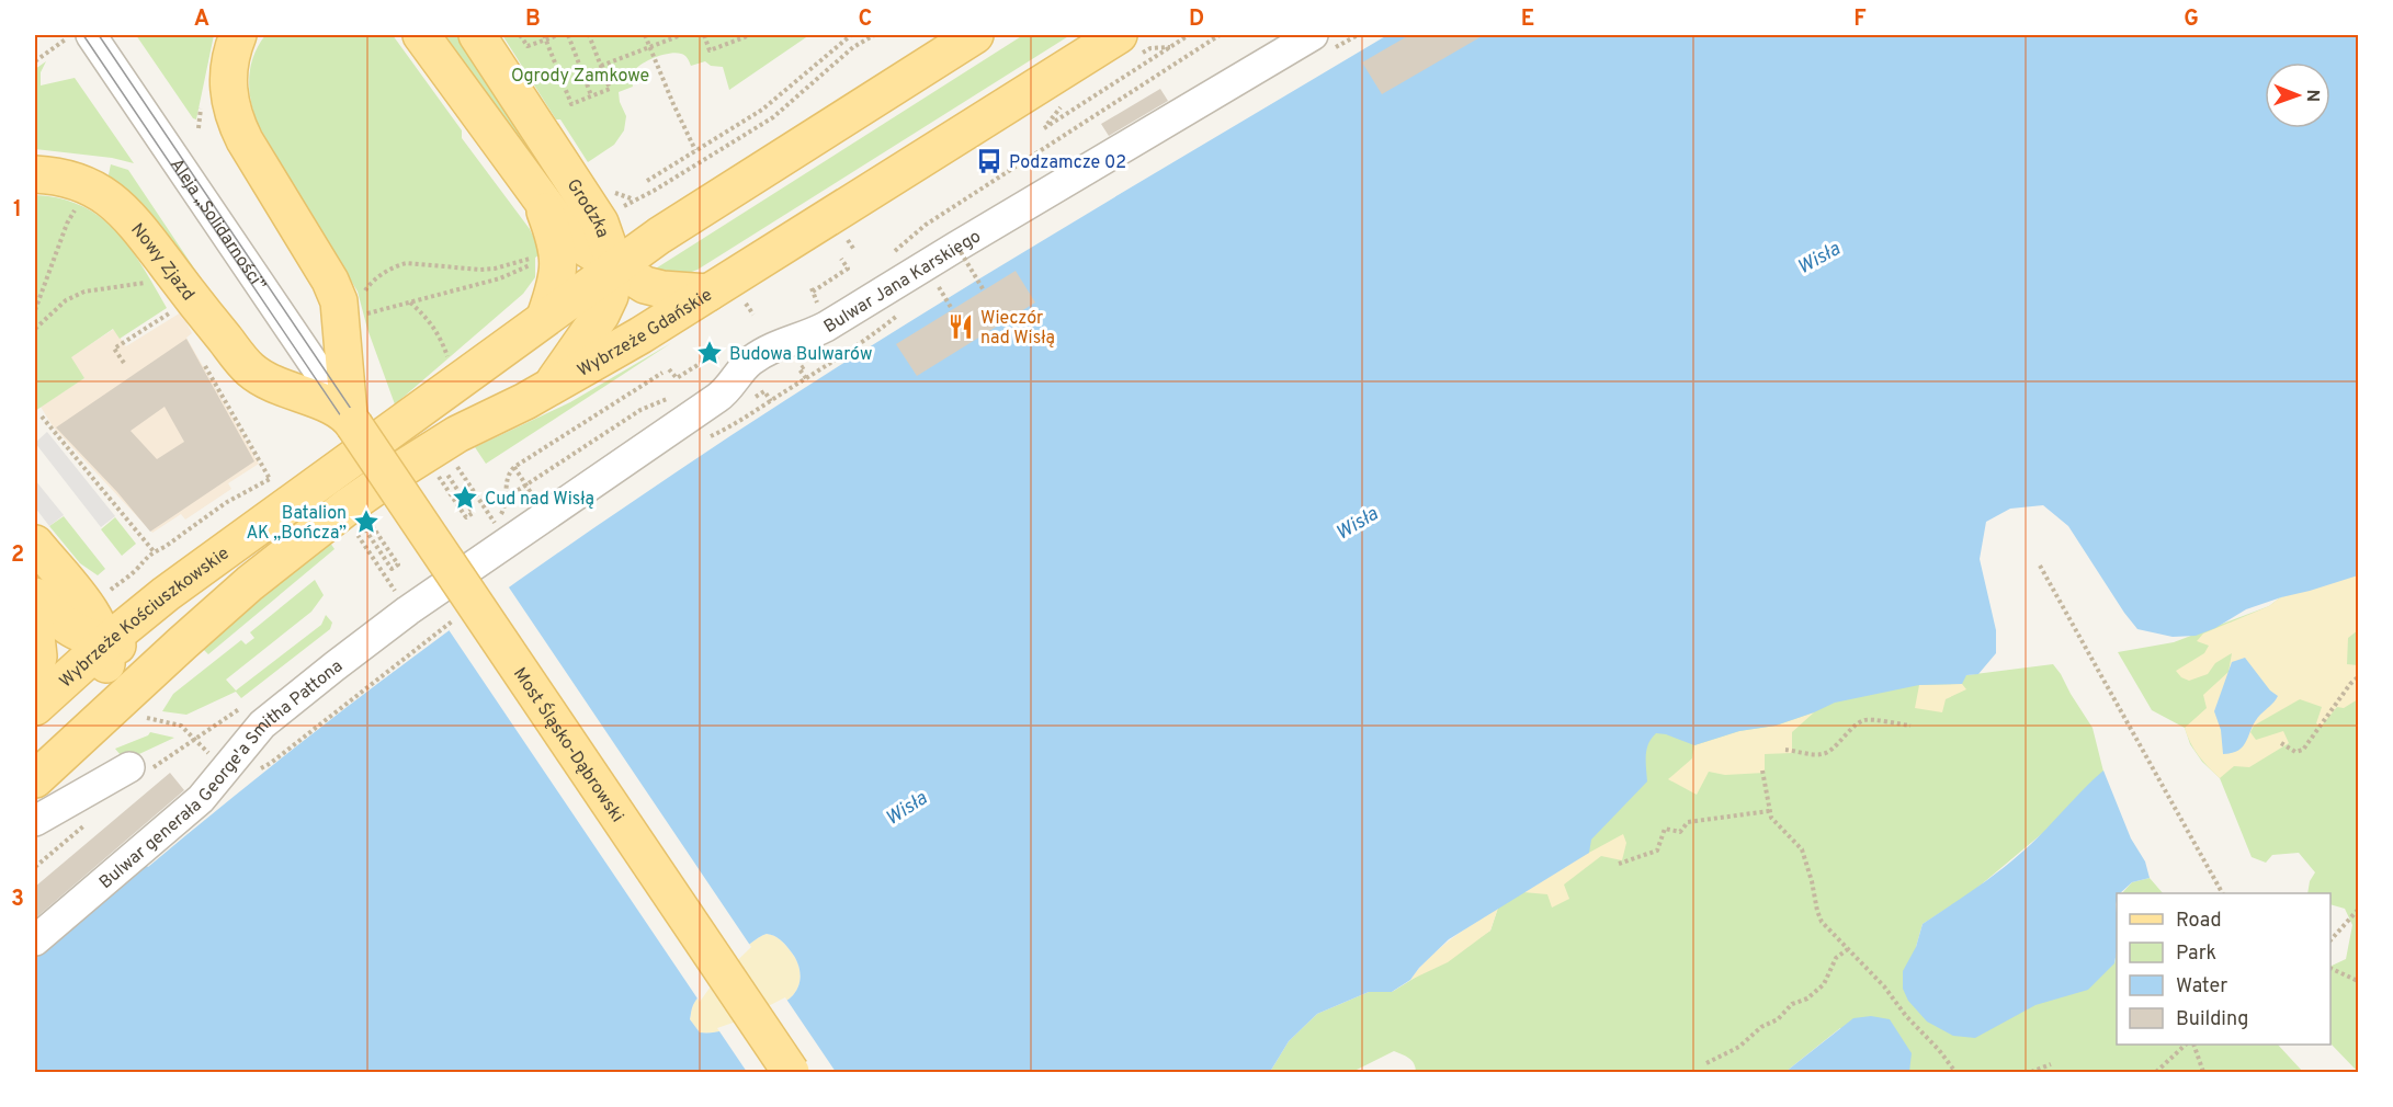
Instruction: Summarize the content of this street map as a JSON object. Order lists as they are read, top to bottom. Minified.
{"streets":{"main road":["Grodzka","Nowy Zjazd","Wybrzeże Gdańskie","Wybrzeże Kościuszkowskie","Most Śląsko-Dąbrowski"],"street":["Aleja „Solidarności”","Bulwar Jana Karskiego","Bulwar generała George'a Smitha Pattona"]},"crossings":[["Grodzka","Wybrzeże Gdańskie"],["Aleja „Solidarności”","Nowy Zjazd"],["Aleja „Solidarności”","Most Śląsko-Dąbrowski"],["Nowy Zjazd","Most Śląsko-Dąbrowski"],["Bulwar Jana Karskiego","Bulwar generała George'a Smitha Pattona"]],"water":["Wisła"],"parks":["Ogrody Zamkowe"],"places":{"bus stop":["Podzamcze 02"],"restaurant":["Wieczór nad Wisłą"],"place":["Budowa Bulwarów","Cud nad Wisłą","Batalion AK „Bończa”"]},"legend":["Road","Park","Water","Building"],"north":"right","grid":{"columns":["A","B","C","D","E","F","G"],"rows":["1","2","3"]}}
